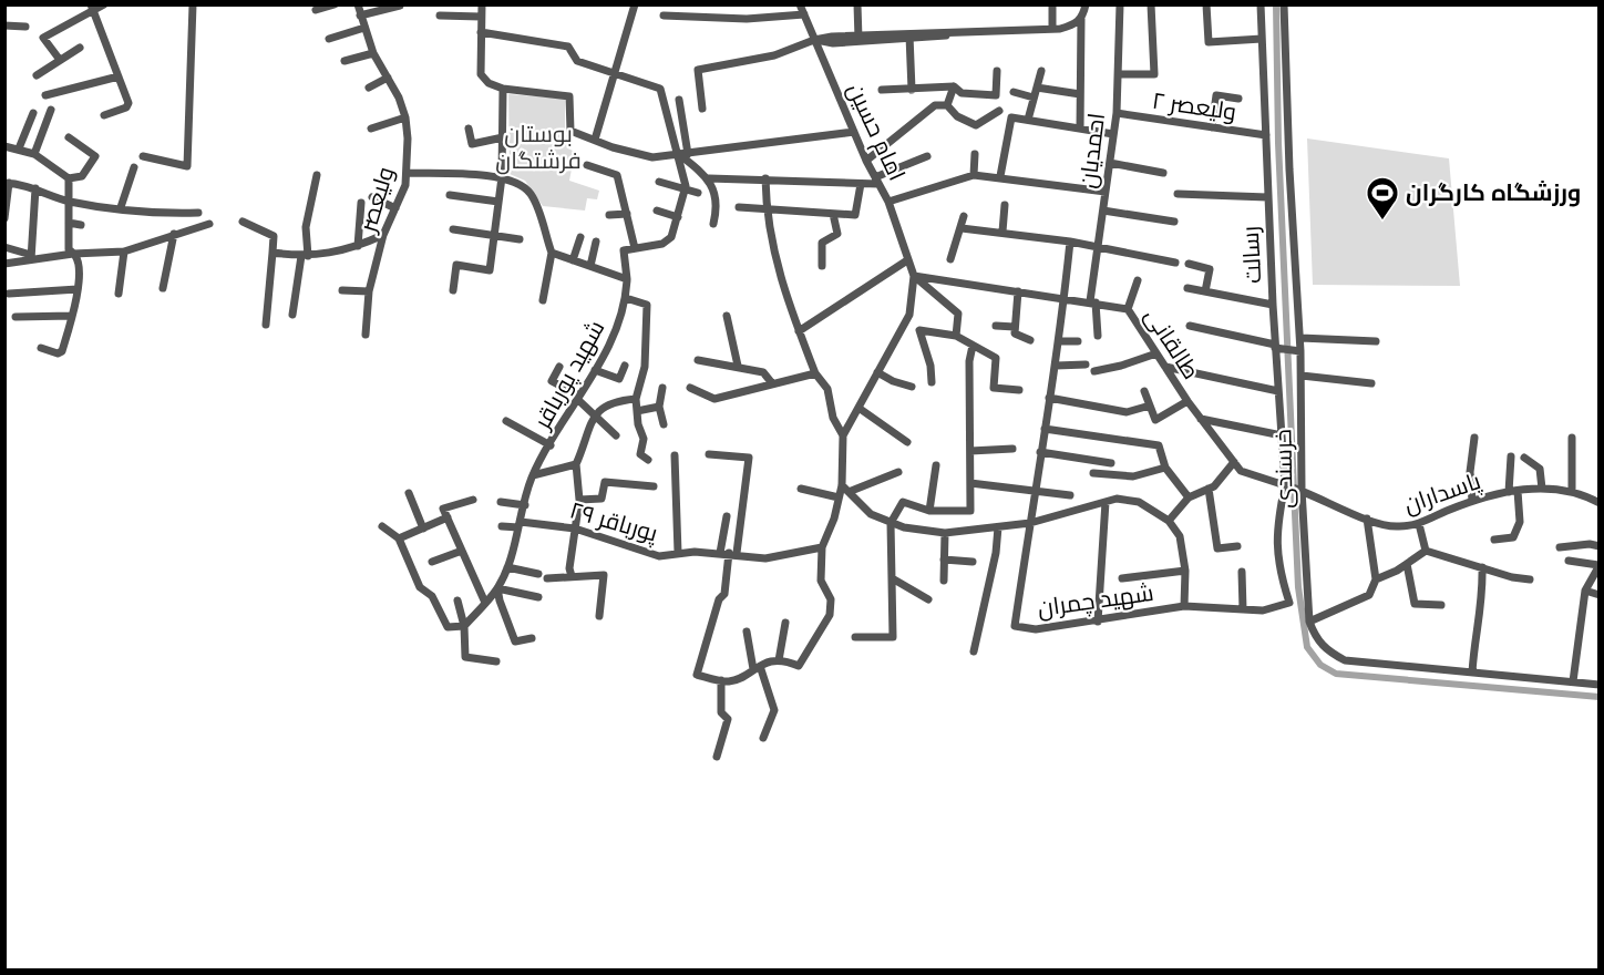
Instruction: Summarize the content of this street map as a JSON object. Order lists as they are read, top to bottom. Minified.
{"streets":{"street":["ولیعصر ۲","امام حسین","احمدیان","ولیعصر","رسالت","طالقانی","شهید پورباقر","خرسندی","پاسداران","پورباقر ۲۹","شهید چمران"]},"crossings":[["ولیعصر ۲","احمدیان"],["ولیعصر ۲","رسالت"],["امام حسین","طالقانی"],["احمدیان","طالقانی"],["رسالت","طالقانی"],["رسالت","شهید چمران"],["طالقانی","شهید چمران"],["شهید پورباقر","پورباقر ۲۹"],["خرسندی","پاسداران"]],"parks":["بوستان فرشتگان"],"places":{"sports":["ورزشگاه کارگران"]}}
